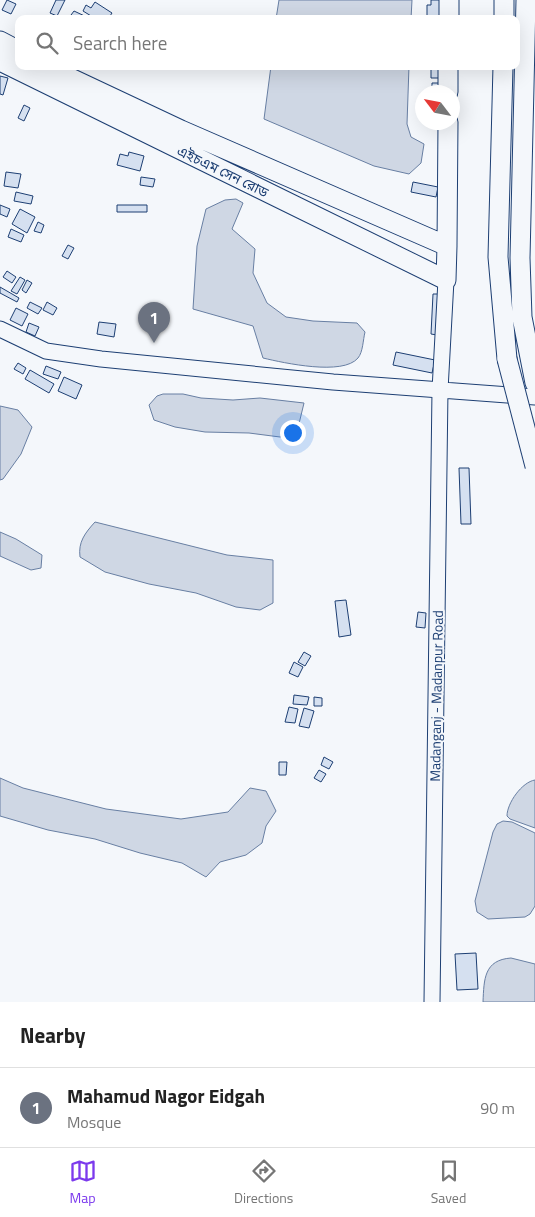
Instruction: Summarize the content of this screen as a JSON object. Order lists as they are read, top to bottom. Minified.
{"streets":{"main road":["এইচএম সেন রোড"],"street":["Madanganj - Madanpur Road"]},"crossings":[["এইচএম সেন রোড","Madanganj - Madanpur Road"]],"north":"top left","page":{"search":"Search here","pins":"1","heading":"Nearby","list":[{"mark":"1","name":"Mahamud Nagor Eidgah","note":"Mosque","value":"90 m"}],"nav":["Map","Directions","Saved"]}}
